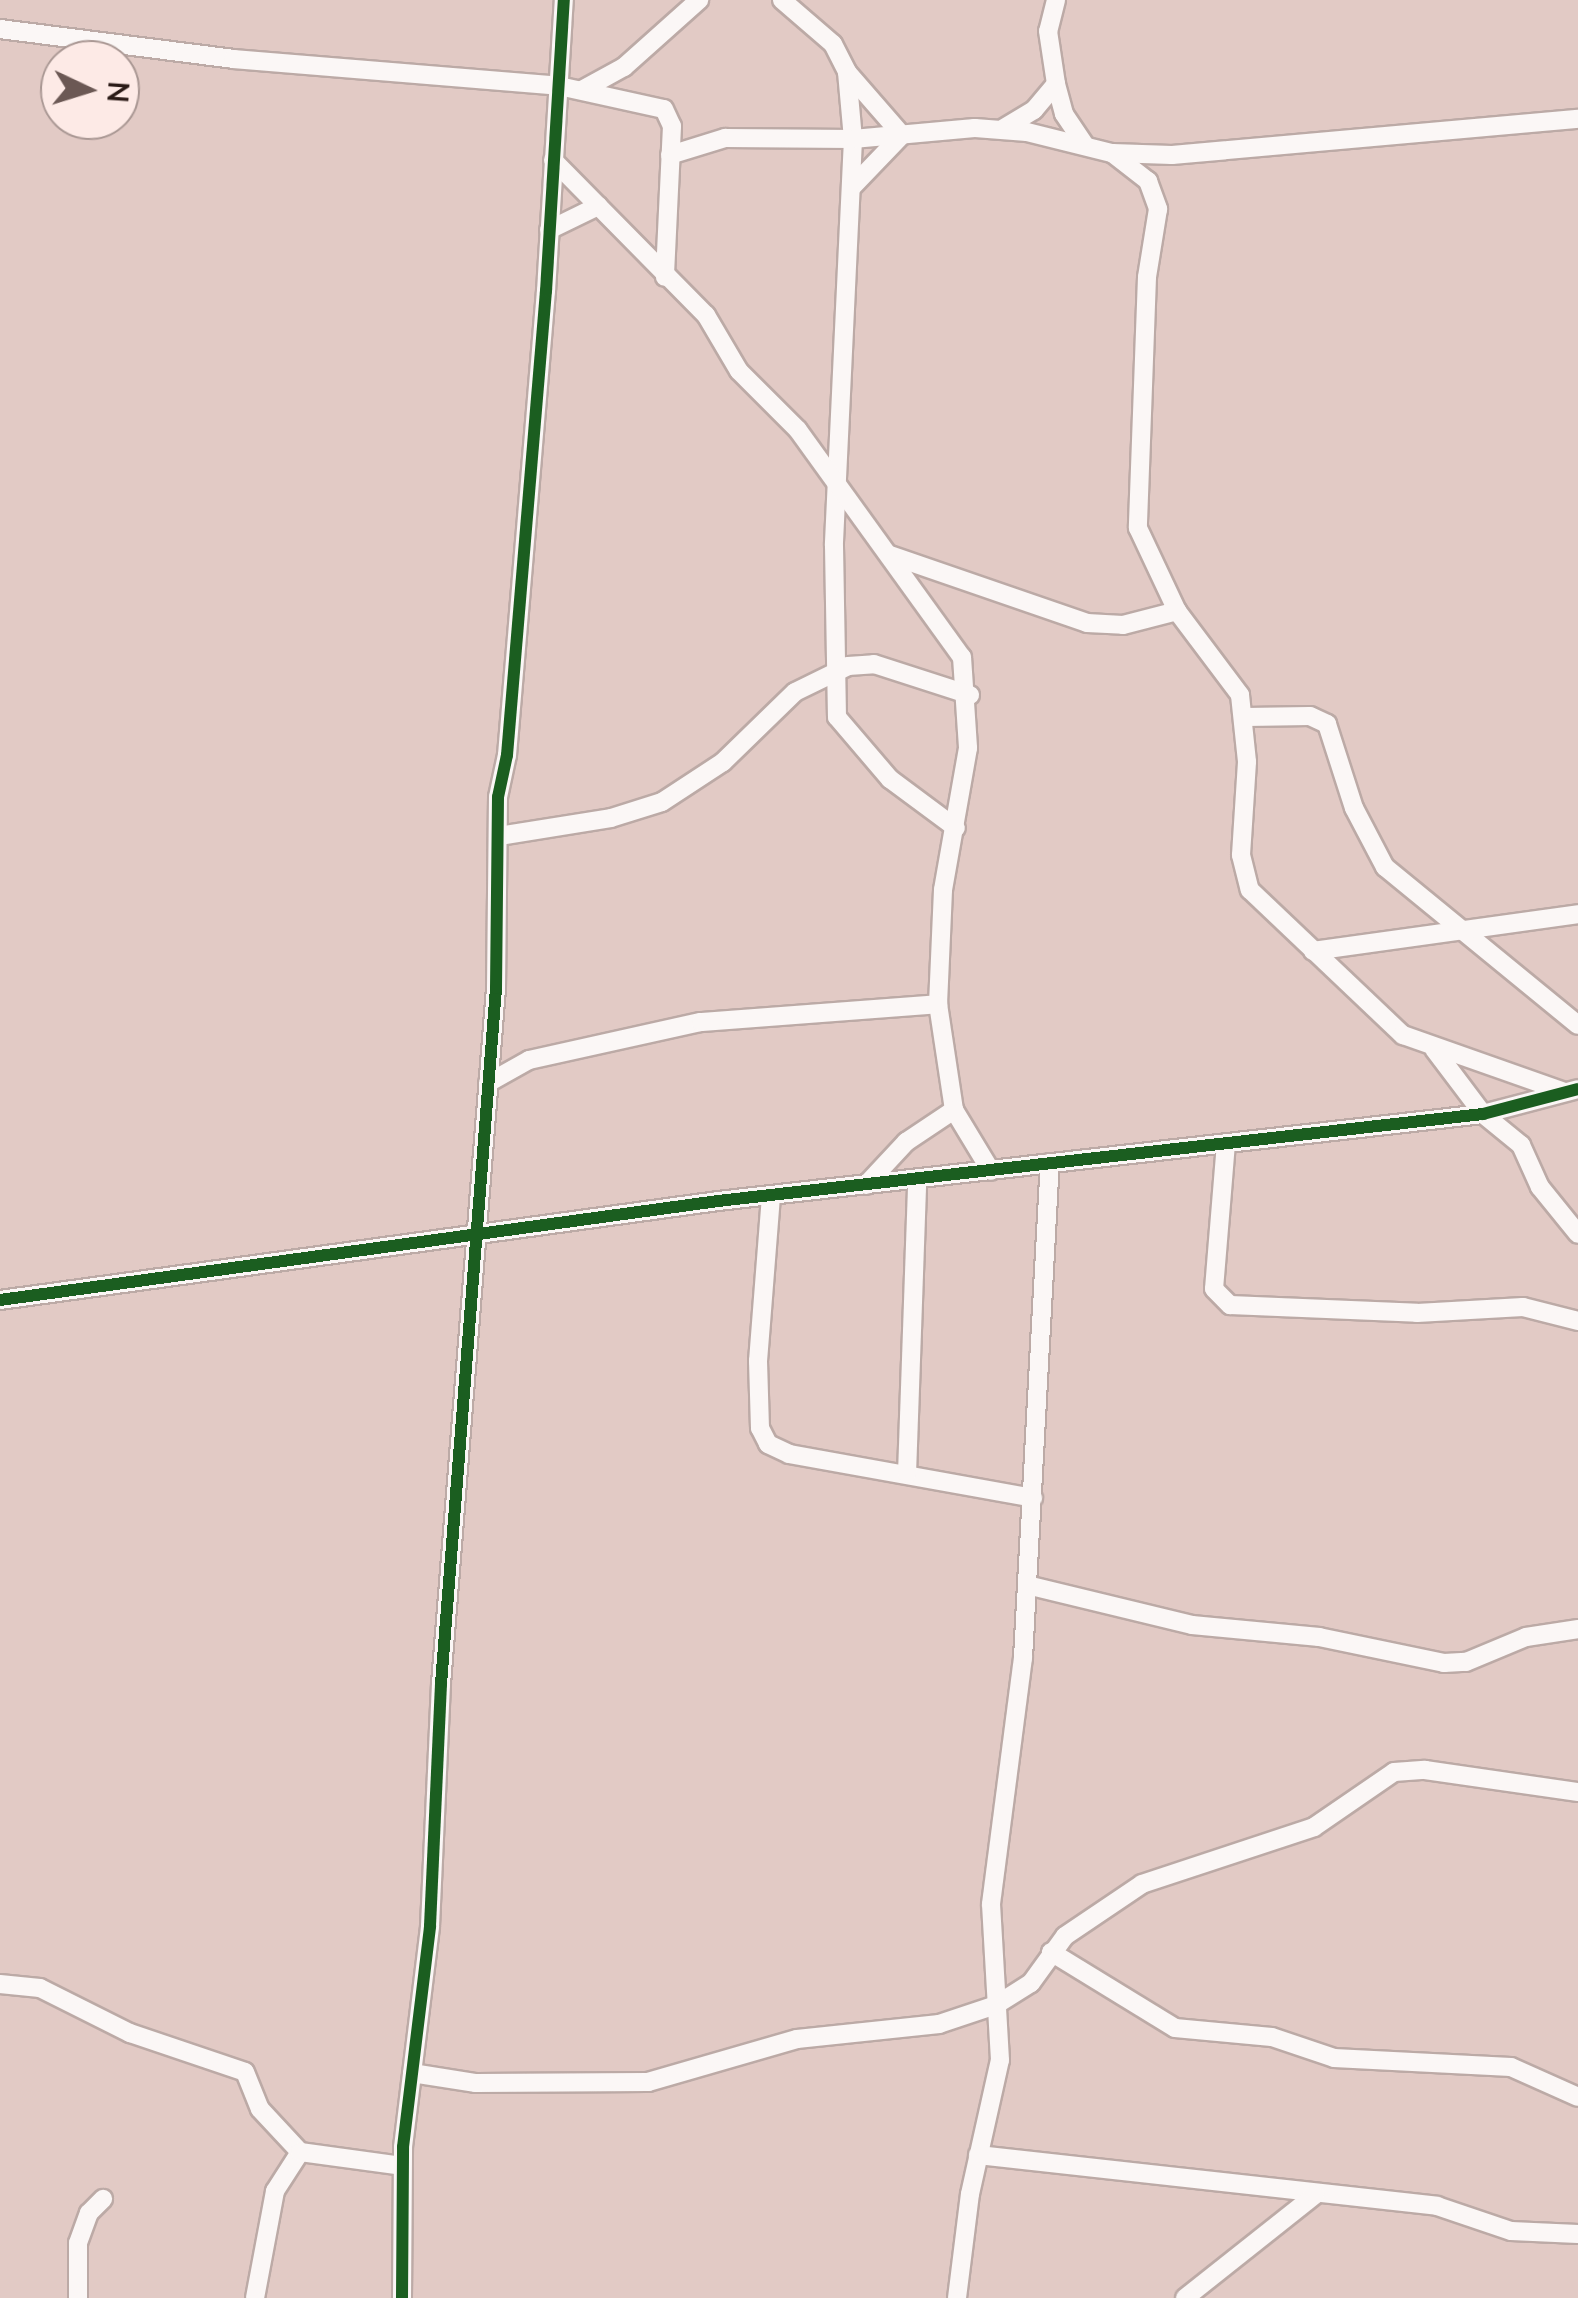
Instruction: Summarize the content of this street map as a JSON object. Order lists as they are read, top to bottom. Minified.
{"north":"right"}
